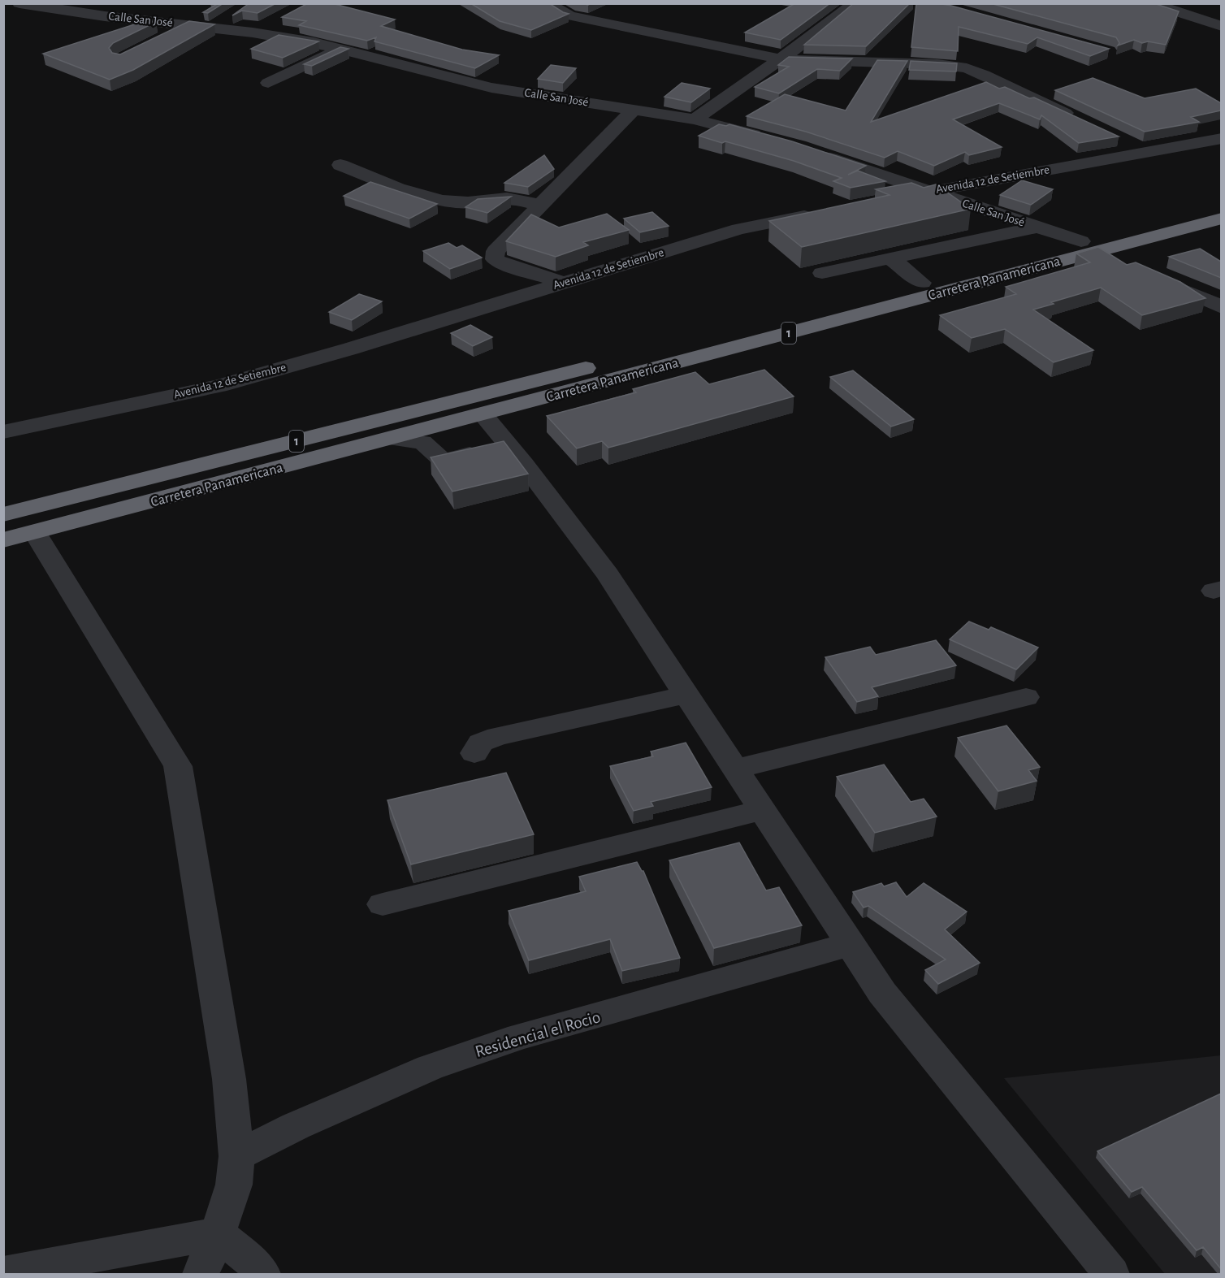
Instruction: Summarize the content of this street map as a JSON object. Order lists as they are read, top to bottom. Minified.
{"streets":{"highway":["Carretera Panamericana","1"],"street":["Calle San José","Avenida 12 de Setiembre","Residencial el Rocio"]},"crossings":[["Calle San José","Avenida 12 de Setiembre"],["Calle San José","Carretera Panamericana"]]}
